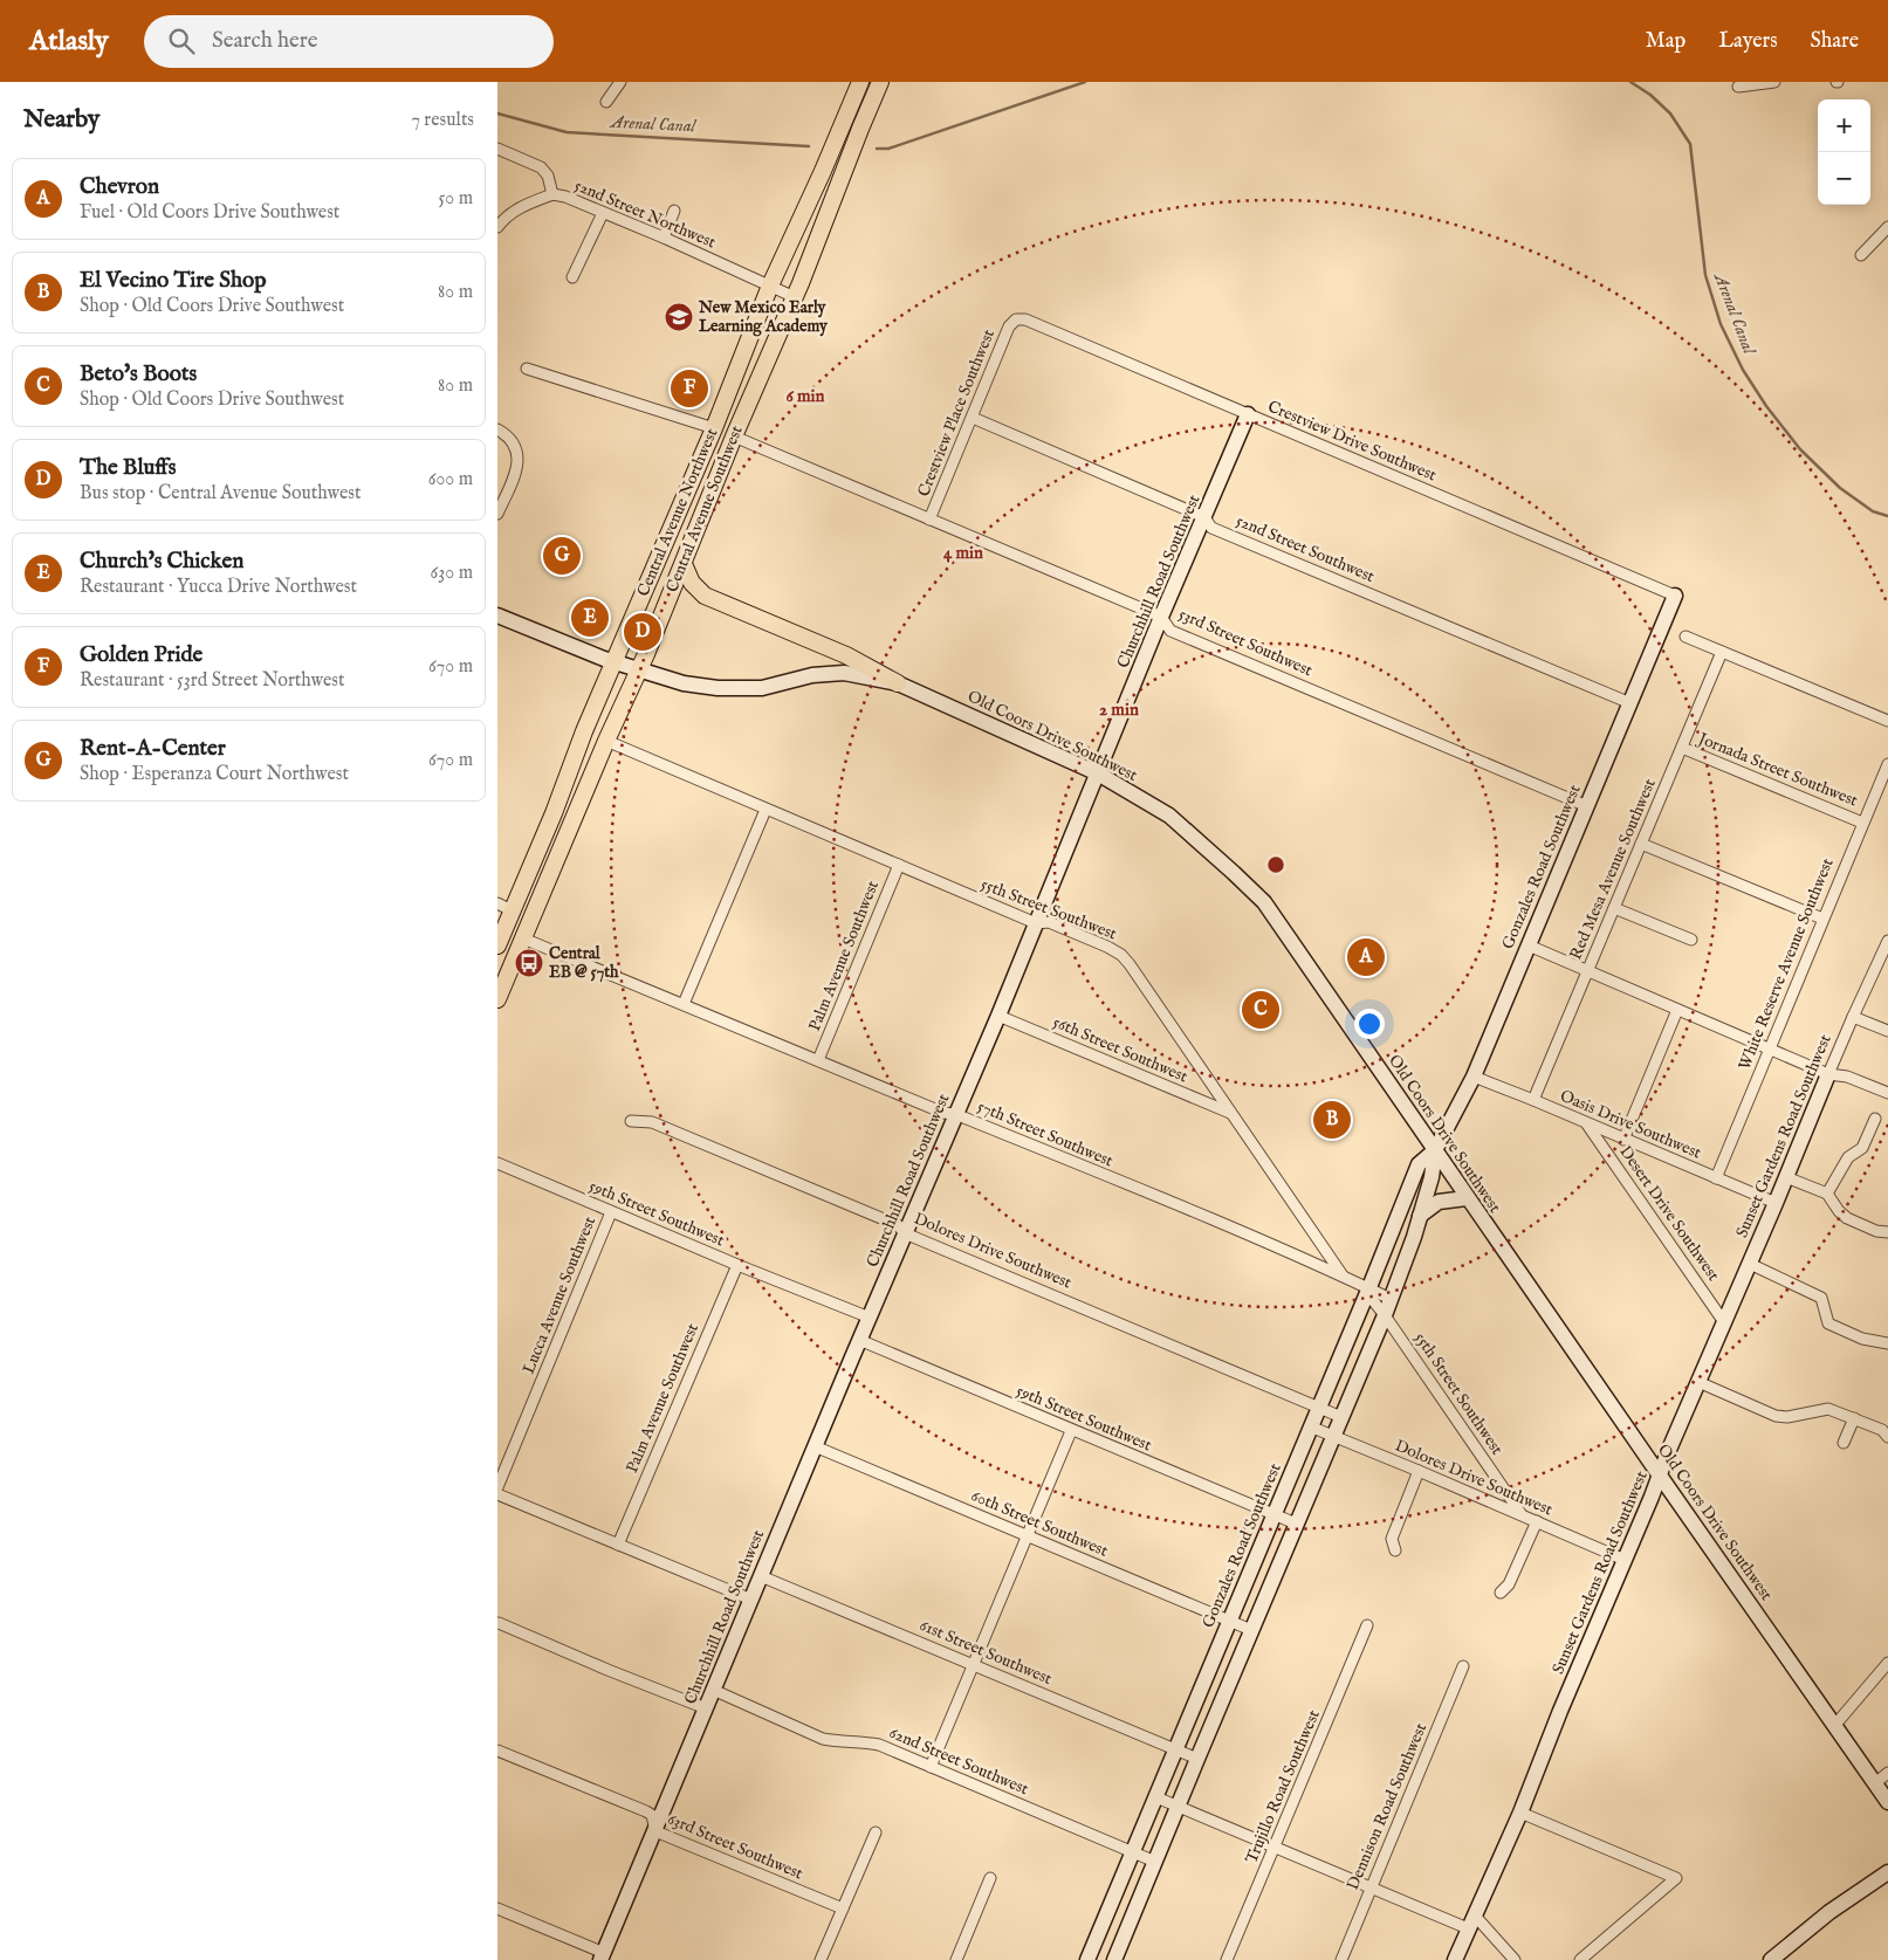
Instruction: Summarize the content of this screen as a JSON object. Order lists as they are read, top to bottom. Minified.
{"streets":{"main road":["Central Avenue Southwest","Central Avenue Northwest"],"street":["52nd Street Northwest","Crestview Place Southwest","Crestview Drive Southwest","52nd Street Southwest","Churchhill Road Southwest","53rd Street Southwest","Old Coors Drive Southwest","Jornada Street Southwest","Gonzales Road Southwest","Red Mesa Avenue Southwest","55th Street Southwest","Palm Avenue Southwest","White Reserve Avenue Southwest","56th Street Southwest","Oasis Drive Southwest","57th Street Southwest","Sunset Gardens Road Southwest","59th Street Southwest","Desert Drive Southwest","Dolores Drive Southwest","Lucca Avenue Southwest","60th Street Southwest","61st Street Southwest","62nd Street Southwest","Trujillo Road Southwest","Dennison Road Southwest","63rd Street Southwest"]},"crossings":[["52nd Street Northwest","Central Avenue Southwest"],["52nd Street Northwest","Central Avenue Northwest"],["Crestview Place Southwest","Crestview Drive Southwest"],["Crestview Place Southwest","52nd Street Southwest"],["Crestview Place Southwest","53rd Street Southwest"],["Crestview Drive Southwest","Churchhill Road Southwest"],["Crestview Drive Southwest","Gonzales Road Southwest"],["Central Avenue Southwest","53rd Street Southwest"],["Central Avenue Southwest","Old Coors Drive Southwest"],["Central Avenue Southwest","55th Street Southwest"],["Central Avenue Southwest","57th Street Southwest"],["Central Avenue Northwest","Old Coors Drive Southwest"],["52nd Street Southwest","Churchhill Road Southwest"],["52nd Street Southwest","Gonzales Road Southwest"],["Churchhill Road Southwest","53rd Street Southwest"],["Churchhill Road Southwest","Old Coors Drive Southwest"],["Churchhill Road Southwest","55th Street Southwest"],["Churchhill Road Southwest","56th Street Southwest"],["Churchhill Road Southwest","57th Street Southwest"],["Churchhill Road Southwest","59th Street Southwest"],["Churchhill Road Southwest","Dolores Drive Southwest"],["Churchhill Road Southwest","60th Street Southwest"],["Churchhill Road Southwest","61st Street Southwest"],["Churchhill Road Southwest","62nd Street Southwest"],["Churchhill Road Southwest","63rd Street Southwest"],["53rd Street Southwest","Gonzales Road Southwest"],["Old Coors Drive Southwest","Gonzales Road Southwest"],["Old Coors Drive Southwest","Sunset Gardens Road Southwest"],["Jornada Street Southwest","Red Mesa Avenue Southwest"],["Jornada Street Southwest","White Reserve Avenue Southwest"],["Gonzales Road Southwest","55th Street Southwest"],["Gonzales Road Southwest","Oasis Drive Southwest"],["Gonzales Road Southwest","57th Street Southwest"],["Gonzales Road Southwest","59th Street Southwest"],["Gonzales Road Southwest","Dolores Drive Southwest"],["Gonzales Road Southwest","60th Street Southwest"],["Gonzales Road Southwest","61st Street Southwest"],["Gonzales Road Southwest","62nd Street Southwest"],["Red Mesa Avenue Southwest","Oasis Drive Southwest"],["55th Street Southwest","Palm Avenue Southwest"],["55th Street Southwest","56th Street Southwest"],["55th Street Southwest","57th Street Southwest"],["55th Street Southwest","Dolores Drive Southwest"],["Palm Avenue Southwest","57th Street Southwest"],["Palm Avenue Southwest","59th Street Southwest"],["White Reserve Avenue Southwest","Oasis Drive Southwest"],["Oasis Drive Southwest","Sunset Gardens Road Southwest"],["Oasis Drive Southwest","Desert Drive Southwest"],["Sunset Gardens Road Southwest","Desert Drive Southwest"],["Sunset Gardens Road Southwest","Dolores Drive Southwest"],["59th Street Southwest","Lucca Avenue Southwest"]],"water":["Arenal Canal"],"places":{"school or university":["New Mexico Early Learning Academy"],"bus stop":["Central EB @ 57th"]},"page":{"header":"Atlasly","search":"Search here","nav":["Map","Layers","Share"],"heading":["Nearby","7 results"],"map_buttons":["+","−"],"list":[{"mark":"A","name":"Chevron","note":"Fuel · Old Coors Drive Southwest","value":"50 m"},{"mark":"B","name":"El Vecino Tire Shop","note":"Shop · Old Coors Drive Southwest","value":"80 m"},{"mark":"C","name":"Beto's Boots","note":"Shop · Old Coors Drive Southwest","value":"80 m"},{"mark":"D","name":"The Bluffs","note":"Bus stop · Central Avenue Southwest","value":"600 m"},{"mark":"E","name":"Church's Chicken","note":"Restaurant · Yucca Drive Northwest","value":"630 m"},{"mark":"F","name":"Golden Pride","note":"Restaurant · 53rd Street Northwest","value":"670 m"},{"mark":"G","name":"Rent-A-Center","note":"Shop · Esperanza Court Northwest","value":"670 m"}],"pins":["F","G","E","D","A","C","B"]},"rings":["6 min","4 min","2 min"]}
